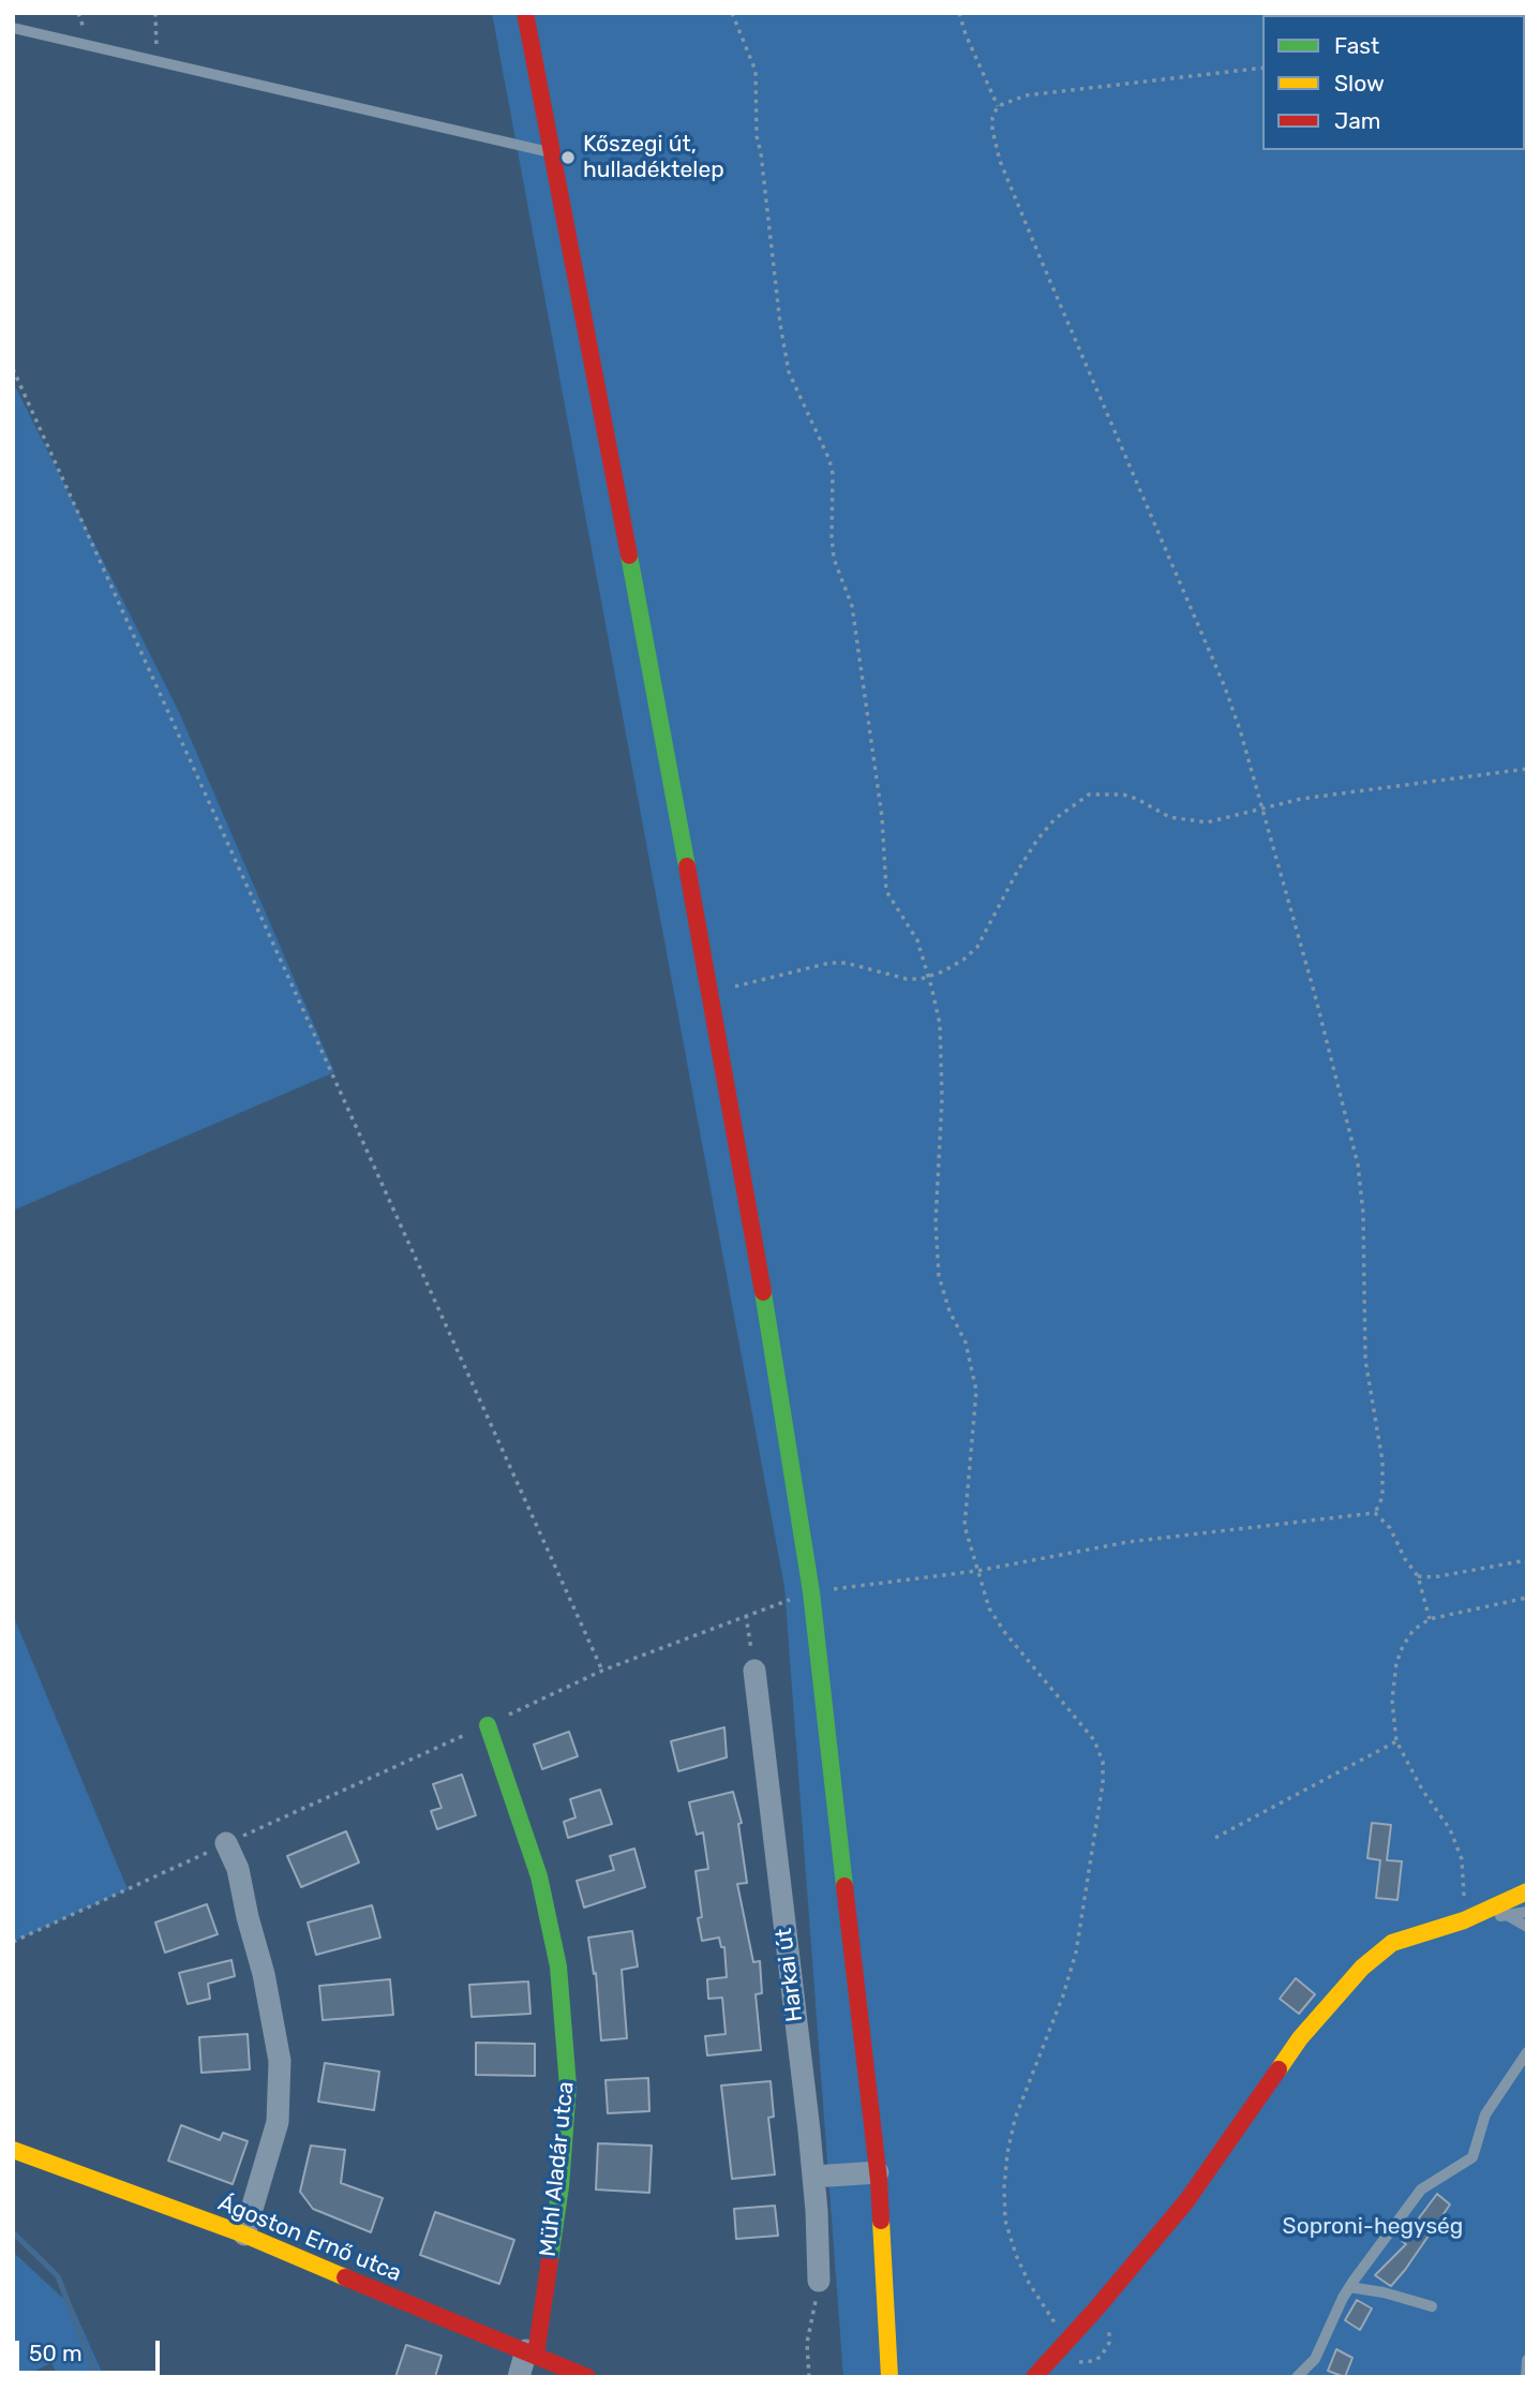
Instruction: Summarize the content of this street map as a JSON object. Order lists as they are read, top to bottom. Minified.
{"streets":{"main road":["Mühl Aladár utca","Ágoston Ernő utca"],"street":["Harkai út"]},"crossings":[["Mühl Aladár utca","Ágoston Ernő utca"]],"parks":["Soproni-hegység"],"places":["Kőszegi út, hulladéktelep"],"legend":["Fast","Slow","Jam"],"scale_bar":"50 m"}
